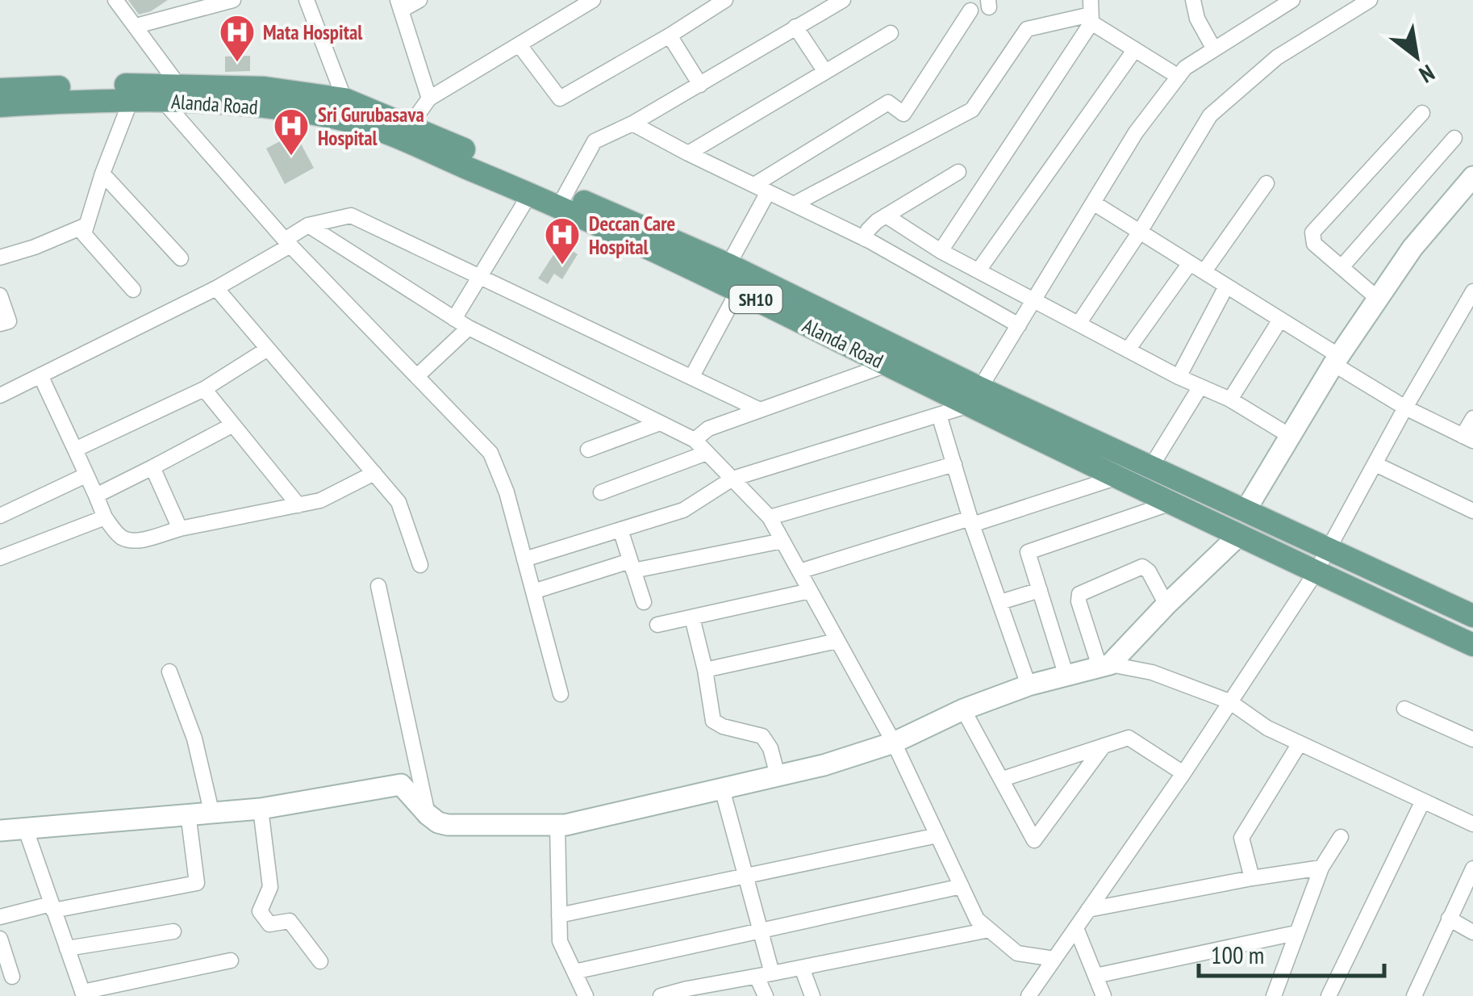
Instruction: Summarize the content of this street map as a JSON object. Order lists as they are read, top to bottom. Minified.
{"streets":{"main road":["Alanda Road","SH10"]},"places":{"hospital":["Mata Hospital","Sri Gurubasava Hospital","Deccan Care Hospital"]},"scale_bar":"100 m","north":"bottom right"}
